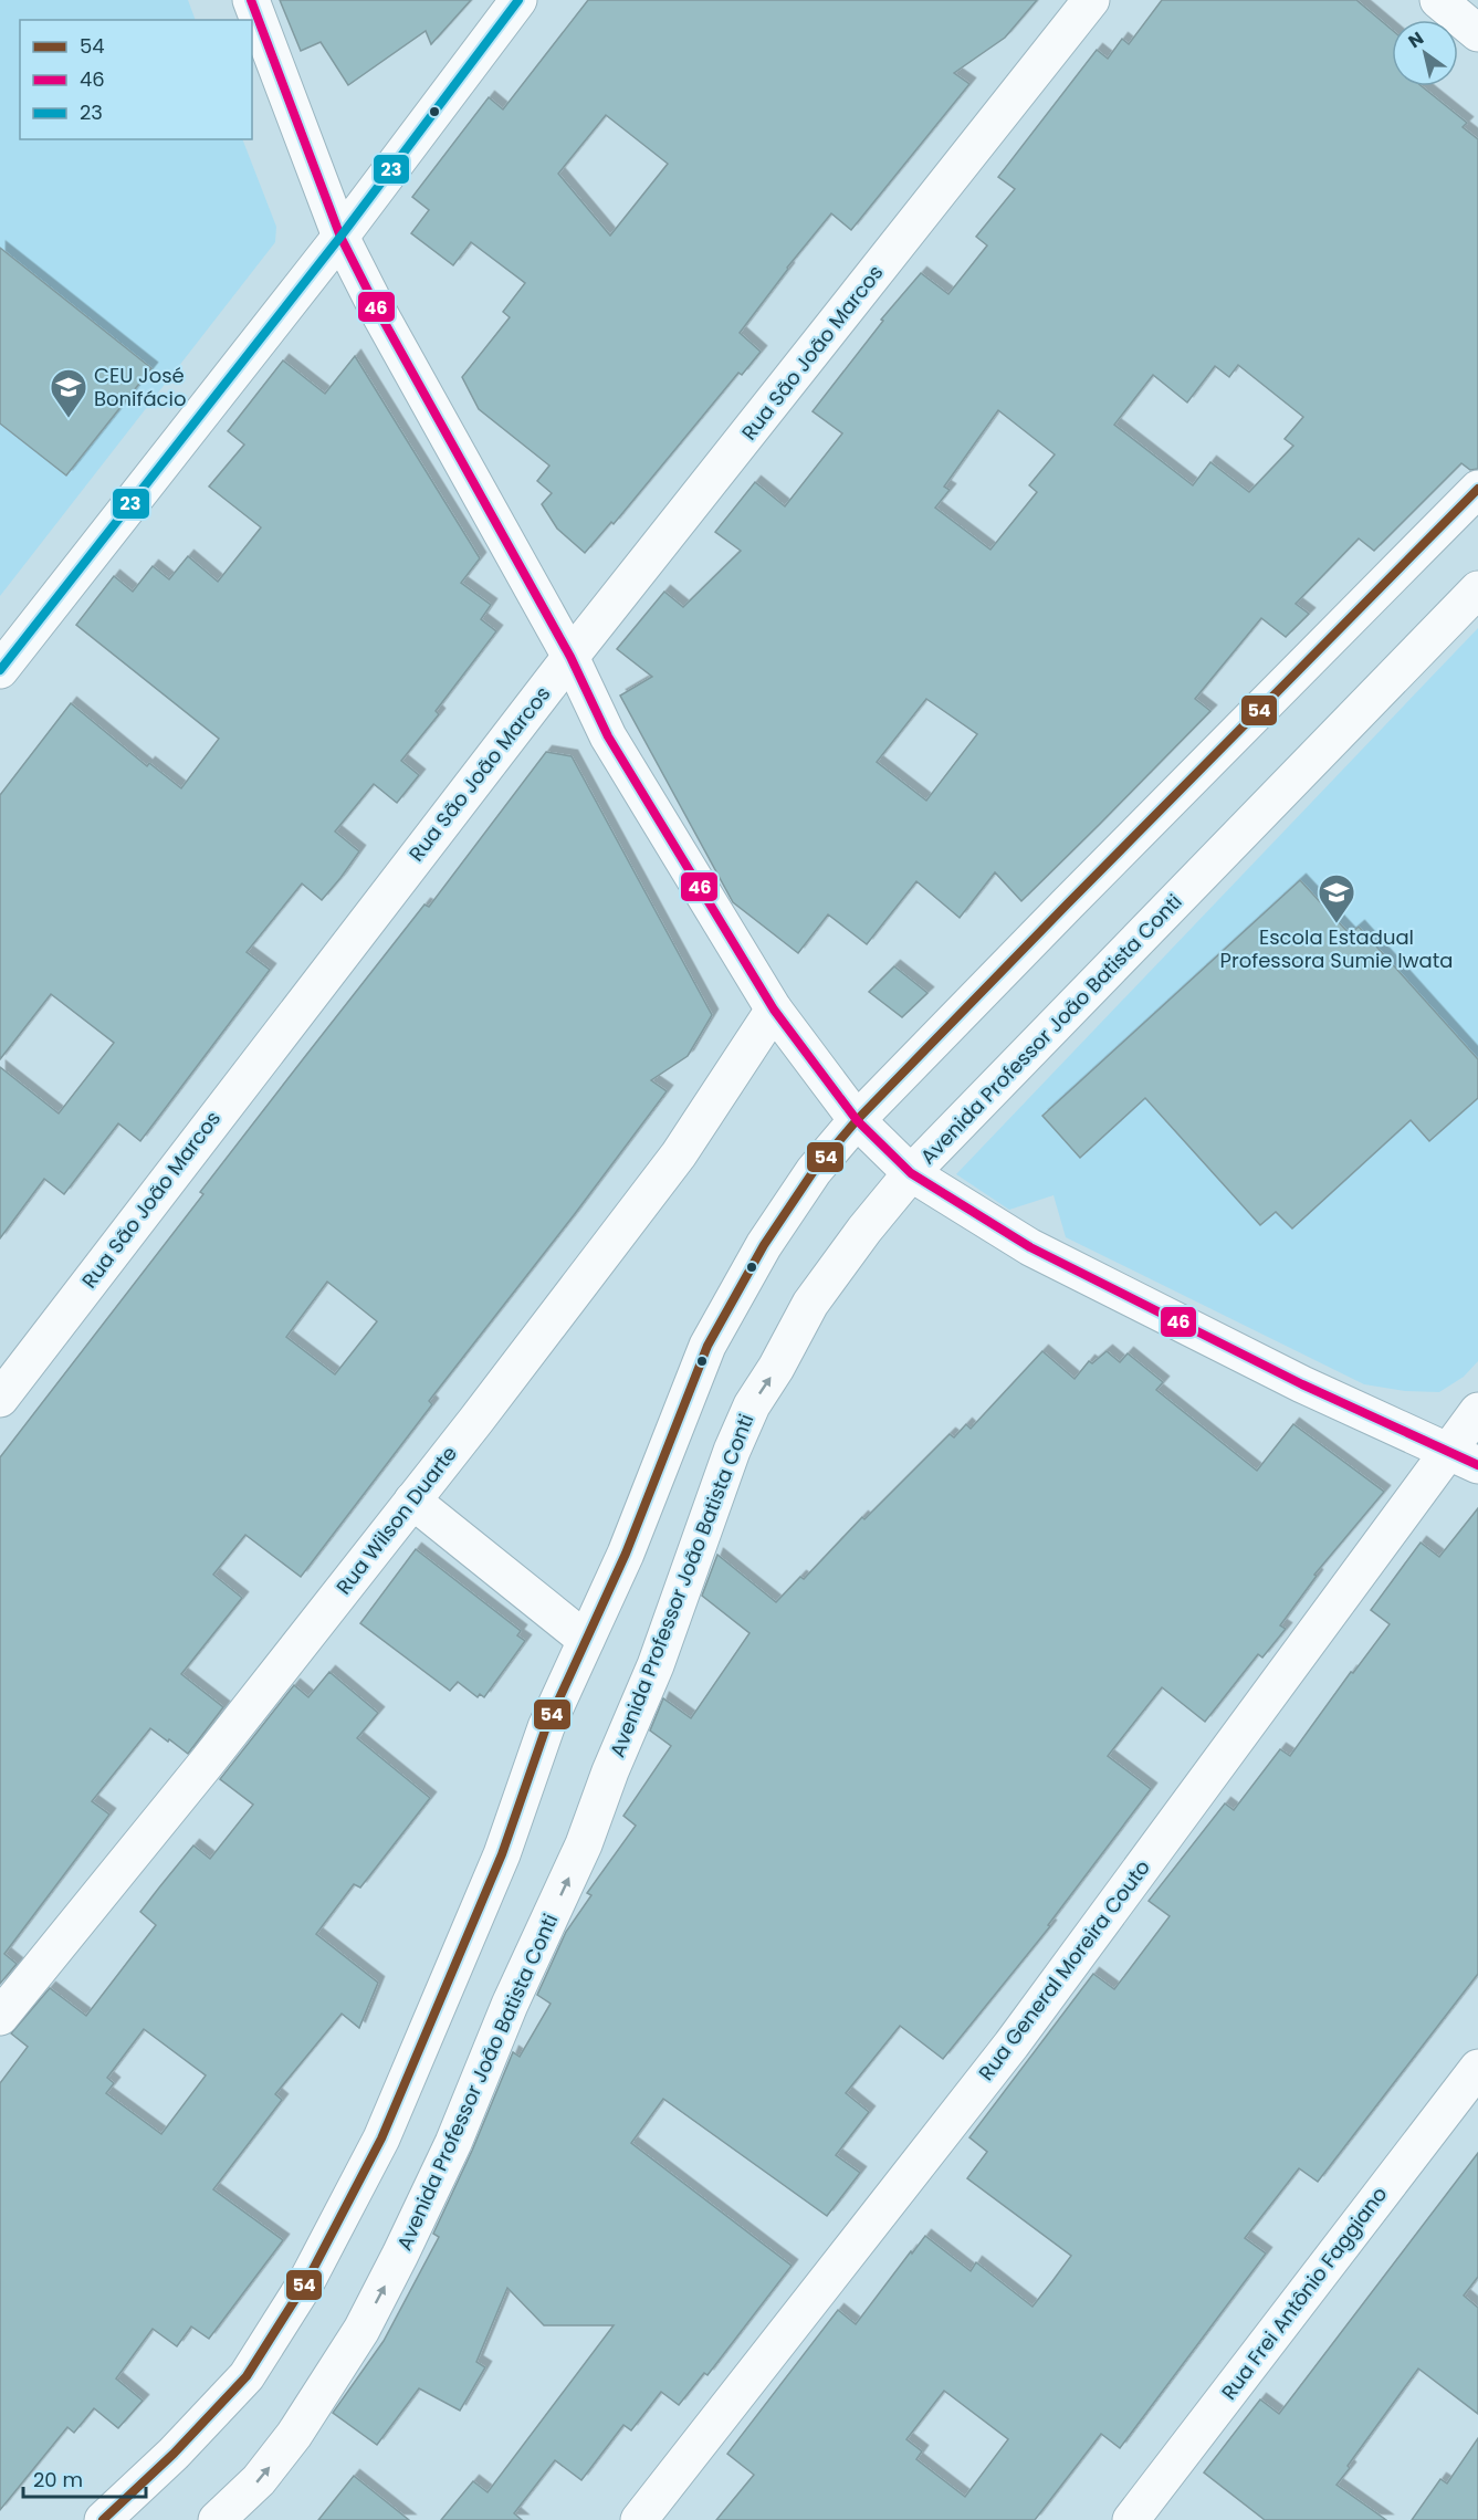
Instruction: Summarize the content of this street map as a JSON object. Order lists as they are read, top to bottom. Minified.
{"streets":{"street":["Rua São João Marcos","Avenida Professor João Batista Conti","Rua Wilson Duarte","Rua General Moreira Couto","Rua Frei Antônio Faggiano"]},"places":{"school or university":["CEU José Bonifácio","Escola Estadual Professora Sumie Iwata"]},"lines":["transit line 46","transit line 23","transit line 54"],"legend":["54","46","23"],"scale_bar":"20 m","north":"top left"}
